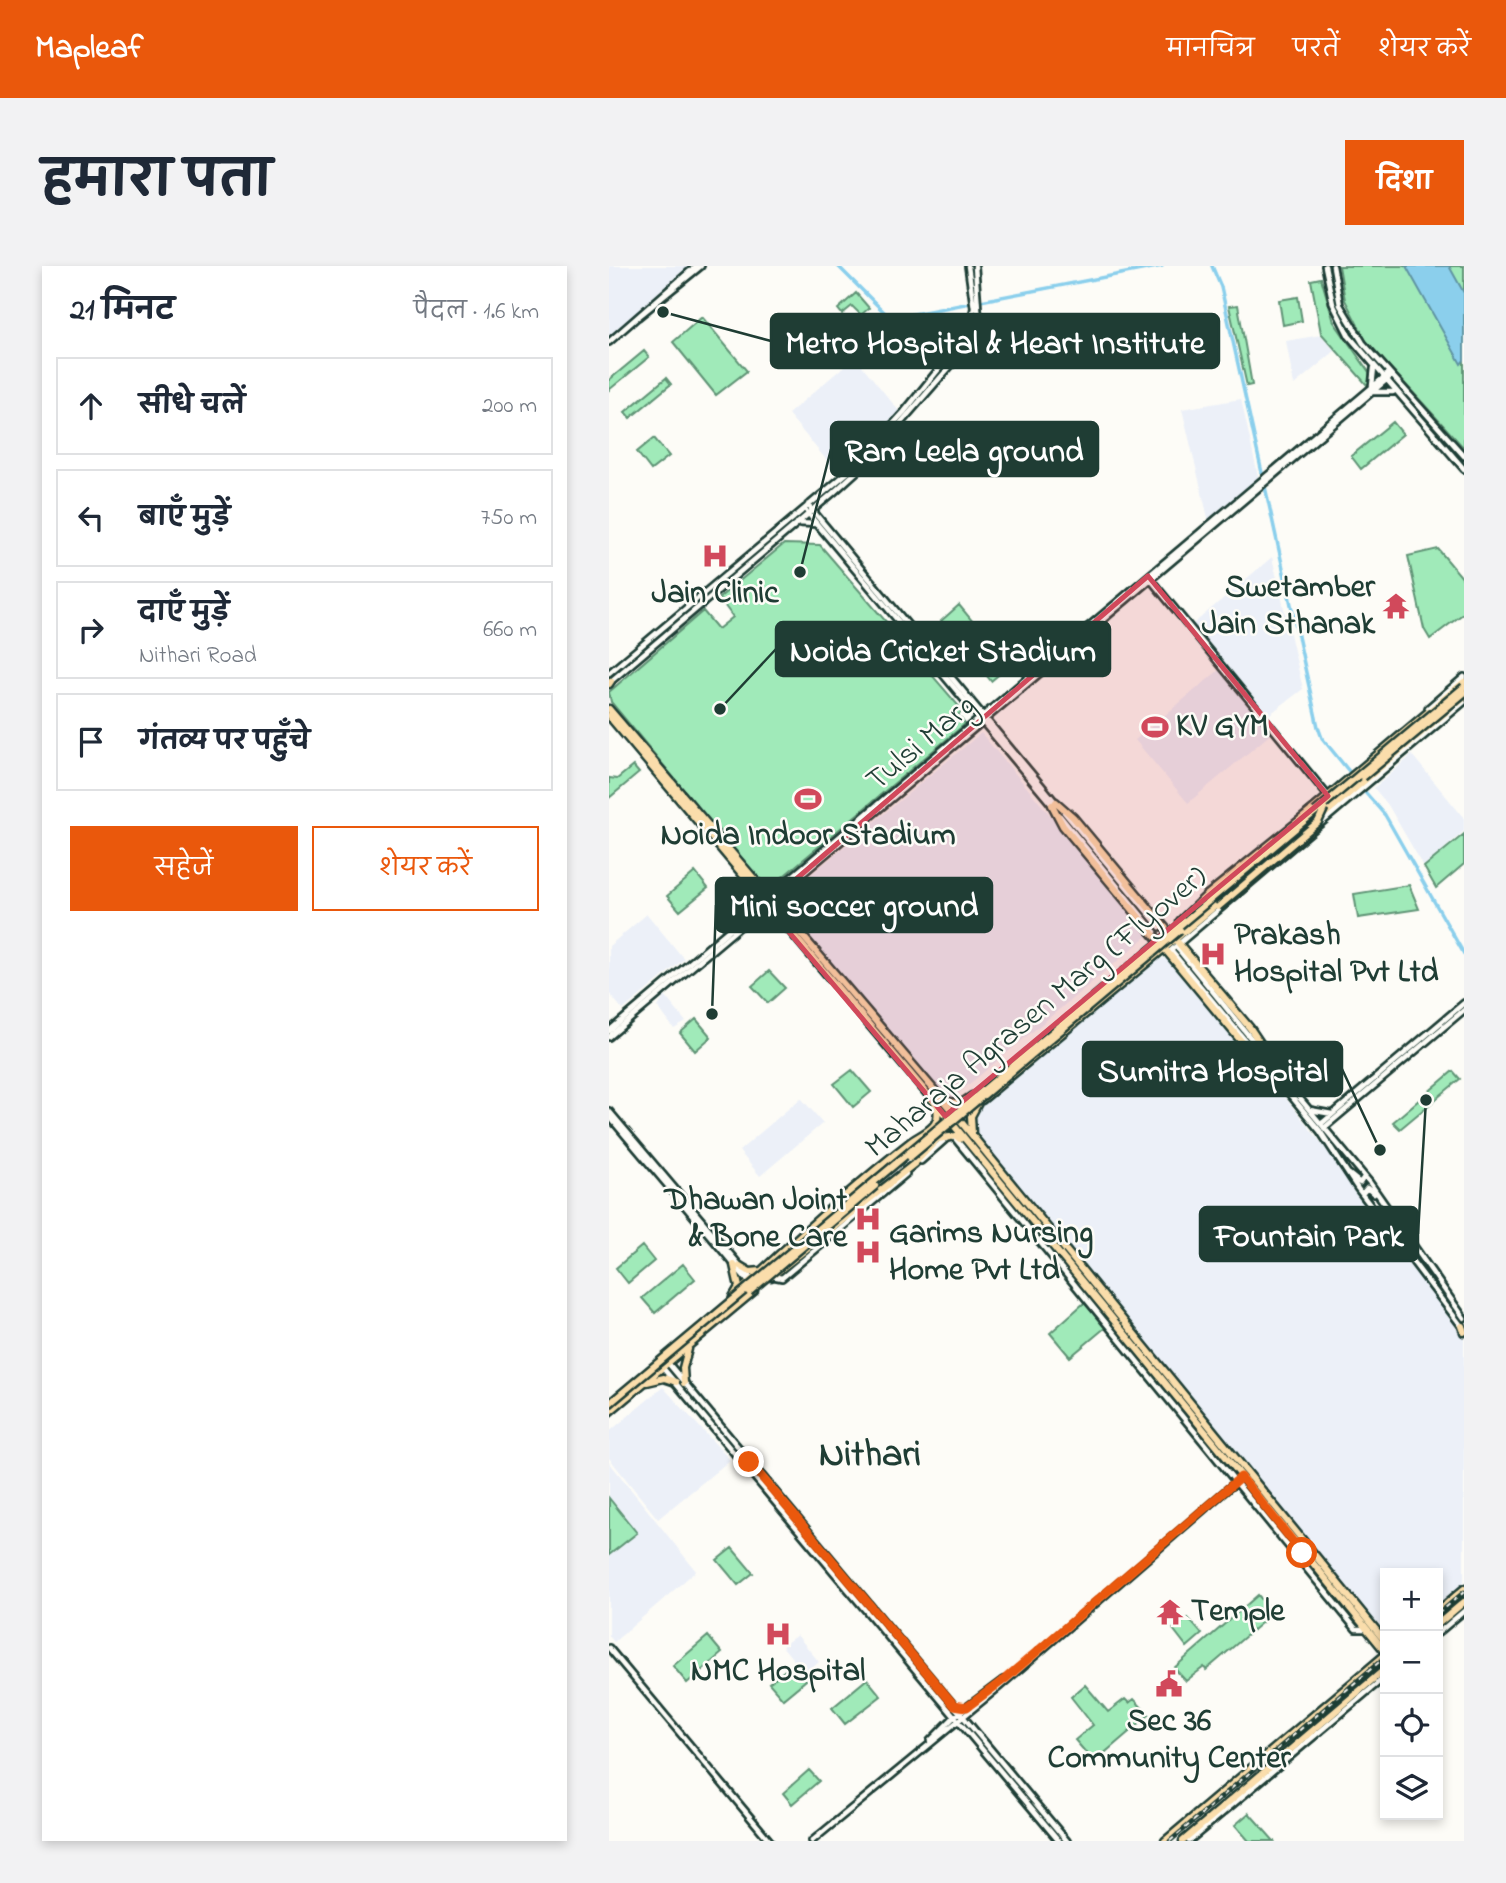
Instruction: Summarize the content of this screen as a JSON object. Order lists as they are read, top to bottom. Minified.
{"streets":{"main road":["Maharaja Agrasen Marg (Flyover)"],"street":["Tulsi Marg"]},"districts":["Nithari"],"places":{"other":["Metro Hospital & Heart Institute","Ram Leela ground","Noida Cricket Stadium","Mini soccer ground","Fountain Park","Sumitra Hospital"],"hospital":["Jain Clinic","Prakash Hospital Pvt Ltd","Dhawan Joint & Bone Care","Garims Nursing Home Pvt Ltd","NMC Hospital"],"temple":["Swetamber Jain Sthanak","Temple"],"sports":["KV GYM","Noida Indoor Stadium"],"public building":["Sec 36 Community Center"]},"page":{"header":"Mapleaf","nav":["मानचित्र","परतें","शेयर करें"],"title":"हमारा पता","buttons":["दिशा",["सहेजें","शेयर करें"]],"heading":["21 मिनट","पैदल · 1.6 km"],"list":[["सीधे चलें","200 m"],["बाएँ मुड़ें","750 m"],["दाएँ मुड़ें","Nithari Road","660 m"],"गंतव्य पर पहुँचे"],"map_buttons":["+","−"]}}
